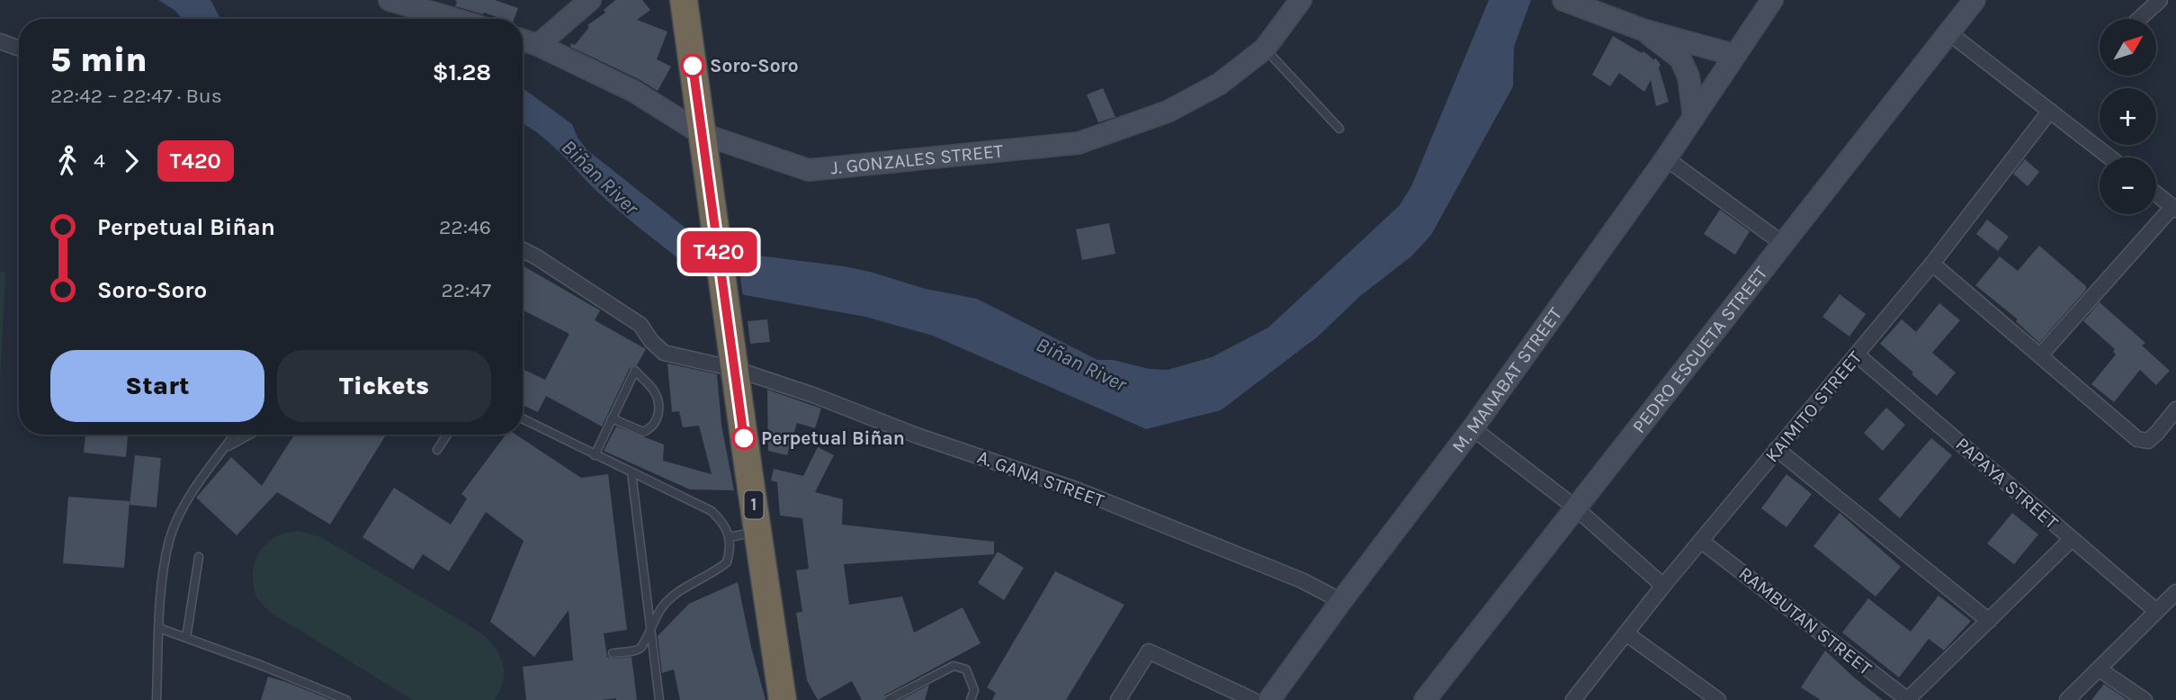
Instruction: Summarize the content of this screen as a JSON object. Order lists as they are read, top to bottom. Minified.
{"streets":{"highway":["1"],"street":["J. GONZALES STREET","PEDRO ESCUETA STREET","M. MANABAT STREET","KAIMITO STREET","A. GANA STREET","PAPAYA STREET","RAMBUTAN STREET"]},"crossings":[["J. GONZALES STREET","1"],["M. MANABAT STREET","A. GANA STREET"],["KAIMITO STREET","PAPAYA STREET"],["KAIMITO STREET","RAMBUTAN STREET"],["A. GANA STREET","1"]],"water":["Biñan River"],"places":["Soro-Soro","Perpetual Biñan"],"lines":["bus line T420"],"north":"top right","page":{"on_map":"T420","map_buttons":["+","−"],"heading":["5 min","22:42 – 22:47 · Bus","$1.28"],"legs":["4","T420"],"list":[{"name":"Perpetual Biñan","value":"22:46"},{"name":"Soro-Soro","value":"22:47"}],"buttons":["Start","Tickets"]}}
